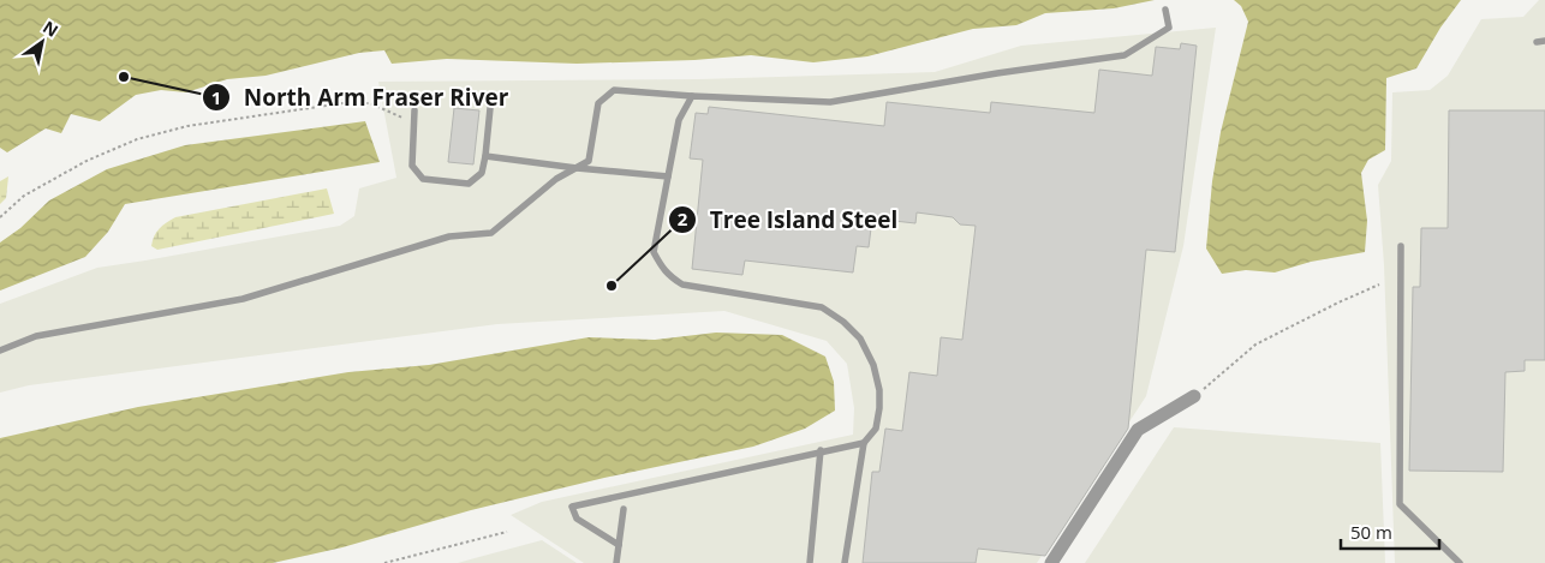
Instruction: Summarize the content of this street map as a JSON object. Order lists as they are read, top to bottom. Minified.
{"places":["North Arm Fraser River","Tree Island Steel"],"scale_bar":"50 m","north":"top right"}
